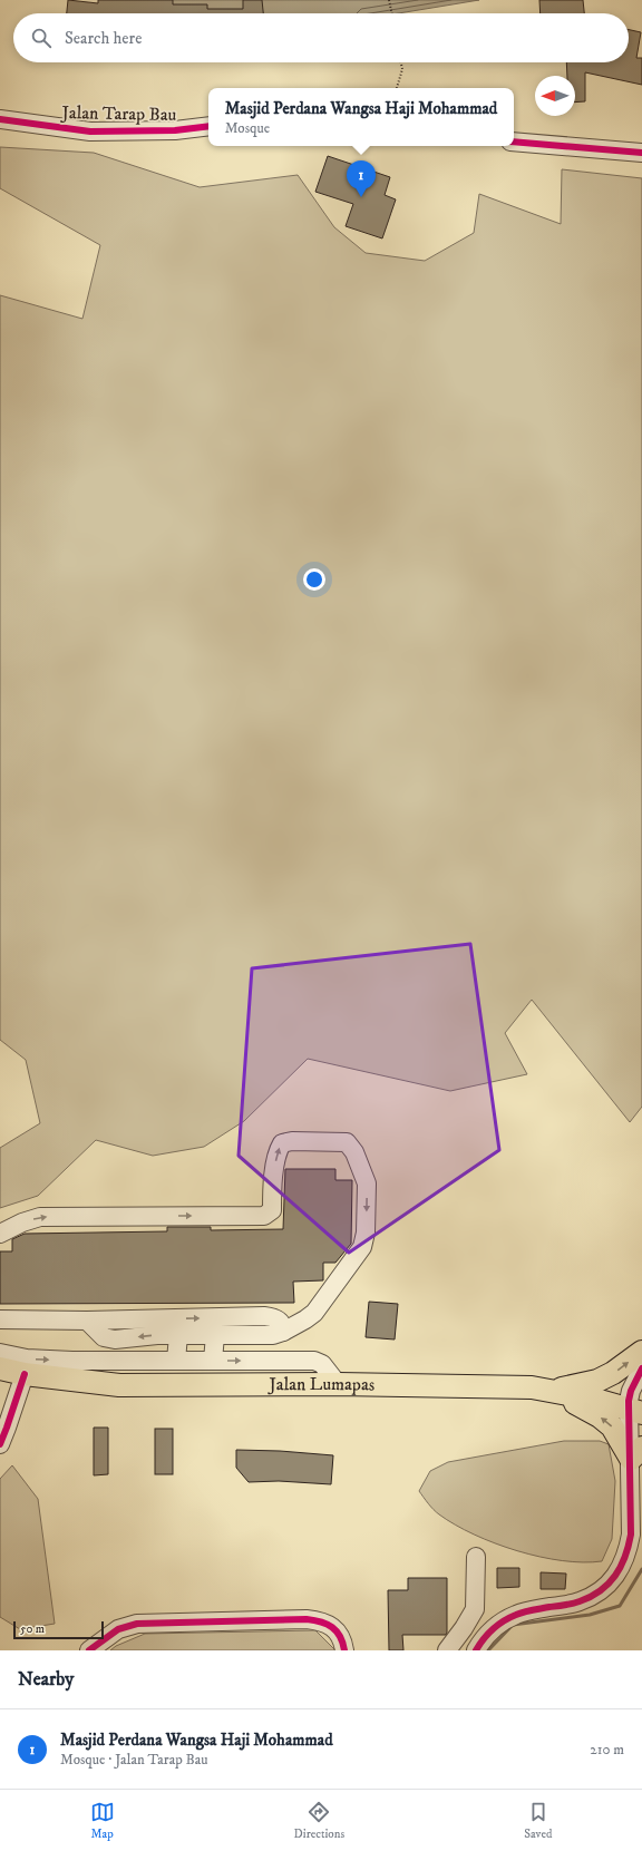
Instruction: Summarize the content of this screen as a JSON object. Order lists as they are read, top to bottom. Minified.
{"streets":{"main road":["Jalan Lumapas"],"street":["Jalan Tarap Bau"]},"scale_bar":"50 m","north":"left","page":{"search":"Search here","popup":["Masjid Perdana Wangsa Haji Mohammad","Mosque"],"pins":"1","scale":"50 m","heading":"Nearby","list":[{"mark":"1","name":"Masjid Perdana Wangsa Haji Mohammad","note":"Mosque · Jalan Tarap Bau","value":"210 m"}],"nav":["Map","Directions","Saved"]}}
